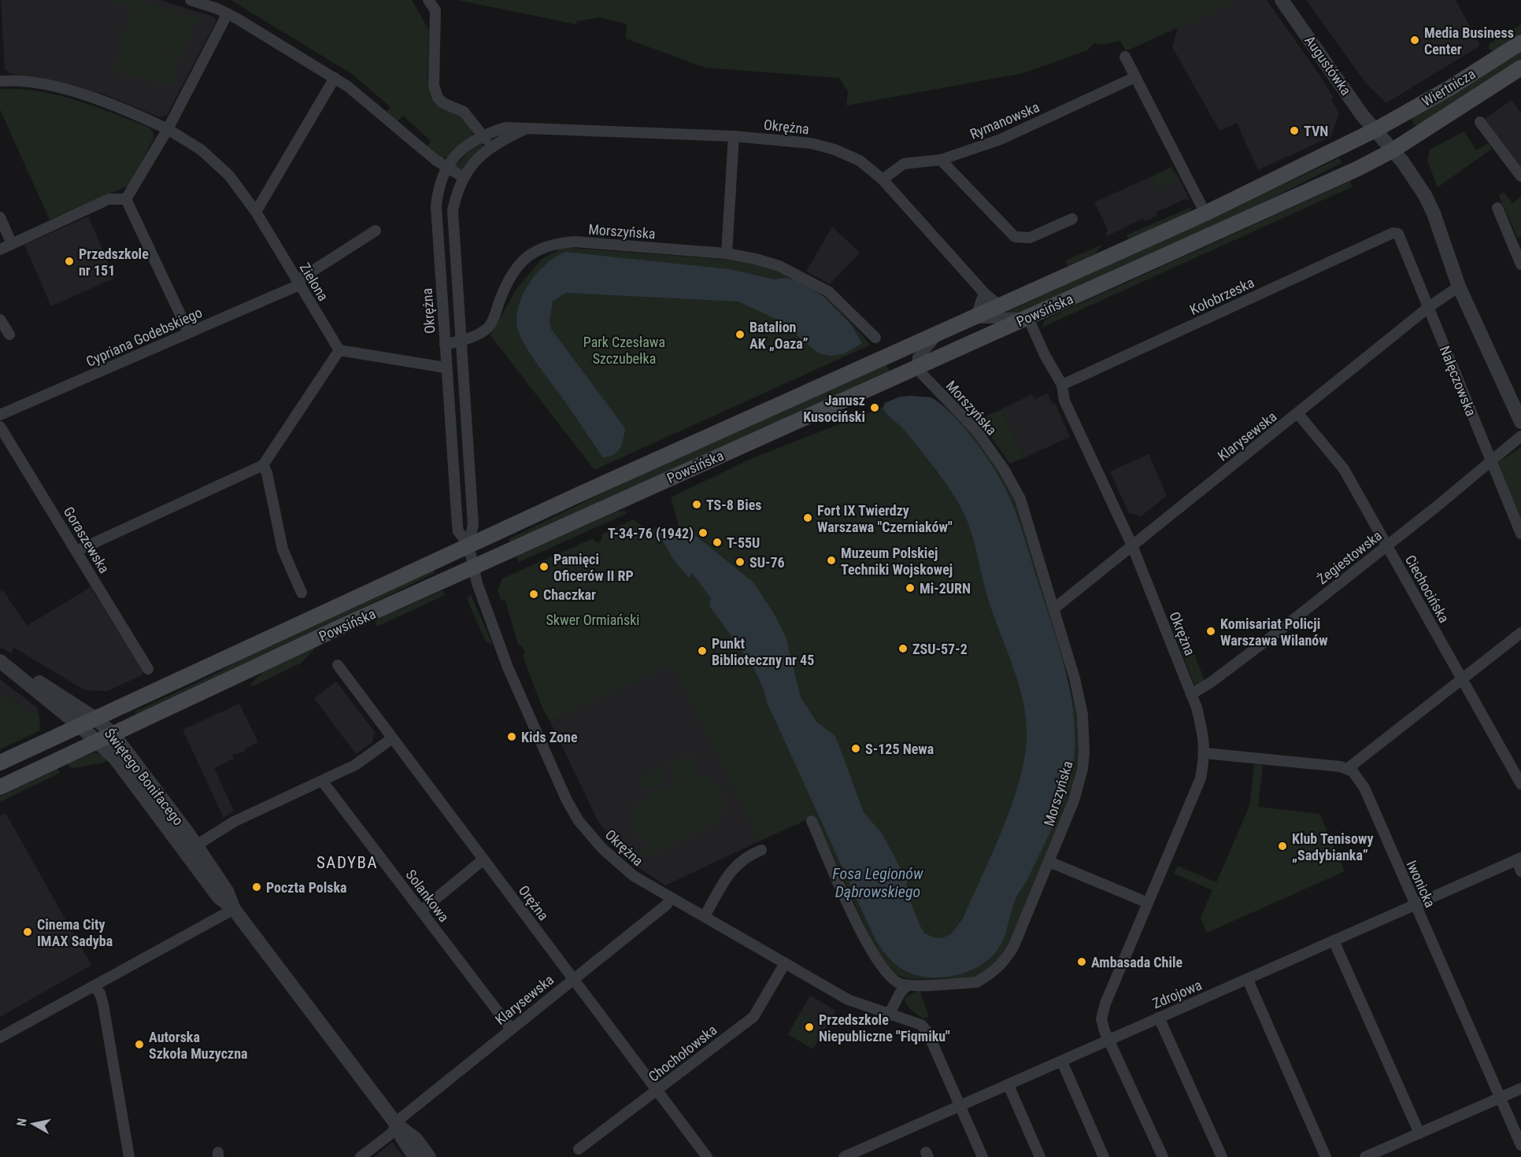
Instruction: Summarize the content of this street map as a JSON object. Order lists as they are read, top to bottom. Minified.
{"streets":{"main road":["Wiertnicza","Powsińska"],"street":["Augustówka","Rymanowska","Okrężna","Morszyńska","Zielona","Kołobrzeska","Cypriana Godebskiego","Nałęczowska","Klarysewska","Goraszewska","Żegiestowska","Ciechocińska","Świętego Bonifacego","Iwonicka","Solankowa","Orężna","Zdrojowa","Chochołowska"]},"crossings":[["Augustówka","Wiertnicza"],["Augustówka","Powsińska"],["Wiertnicza","Powsińska"],["Rymanowska","Okrężna"],["Okrężna","Morszyńska"],["Okrężna","Kołobrzeska"],["Okrężna","Powsińska"],["Okrężna","Klarysewska"],["Okrężna","Żegiestowska"],["Okrężna","Zdrojowa"],["Okrężna","Chochołowska"],["Morszyńska","Powsińska"],["Morszyńska","Klarysewska"],["Zielona","Cypriana Godebskiego"],["Kołobrzeska","Nałęczowska"],["Powsińska","Świętego Bonifacego"],["Nałęczowska","Klarysewska"],["Nałęczowska","Żegiestowska"],["Klarysewska","Ciechocińska"],["Klarysewska","Świętego Bonifacego"],["Klarysewska","Solankowa"],["Klarysewska","Orężna"],["Żegiestowska","Ciechocińska"],["Iwonicka","Zdrojowa"],["Orężna","Chochołowska"]],"districts":["SADYBA"],"water":["Fosa Legionów Dąbrowskiego"],"parks":["Park Czesława Szczubełka","Skwer Ormiański"],"places":["Media Business Center","TVN","Przedszkole nr 151","Batalion AK „Oaza”","Janusz Kusociński","TS-8 Bies","Fort IX Twierdzy Warszawa \"Czerniaków\"","T-34-76 (1942)","T-55U","Muzeum Polskiej Techniki Wojskowej","SU-76","Pamięci Oficerów II RP","Mi-2URN","Chaczkar","Komisariat Policji Warszawa Wilanów","ZSU-57-2","Punkt Biblioteczny nr 45","Kids Zone","S-125 Newa","Klub Tenisowy „Sadybianka”","Poczta Polska","Cinema City IMAX Sadyba","Ambasada Chile","Przedszkole Niepubliczne \"Fiqmiku\"","Autorska Szkoła Muzyczna"],"north":"left"}
